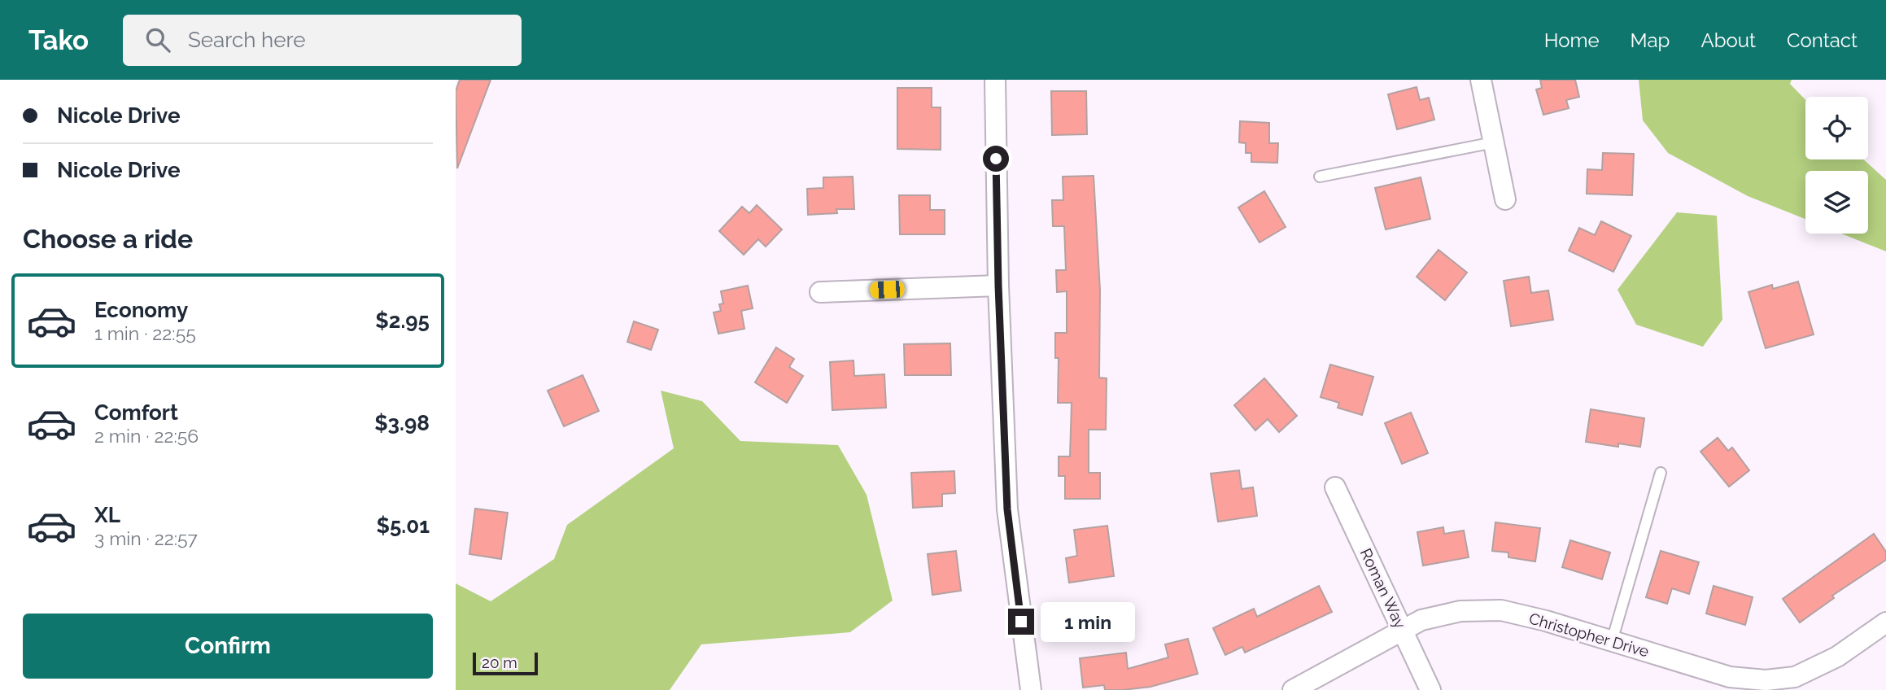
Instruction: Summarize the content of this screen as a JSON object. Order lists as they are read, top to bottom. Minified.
{"streets":{"street":["Roman Way","Christopher Drive"]},"crossings":[["Roman Way","Christopher Drive"]],"scale_bar":"20 m","page":{"header":"Tako","search":"Search here","nav":["Home","Map","About","Contact"],"banner":["Nicole Drive","Nicole Drive"],"heading":"Choose a ride","list":[{"name":"Economy","note":"1 min · 22:55","value":"$2.95"},{"name":"Comfort","note":"2 min · 22:56","value":"$3.98"},{"name":"XL","note":"3 min · 22:57","value":"$5.01"}],"buttons":"Confirm","bubble":"1 min","scale":"20 m"}}
